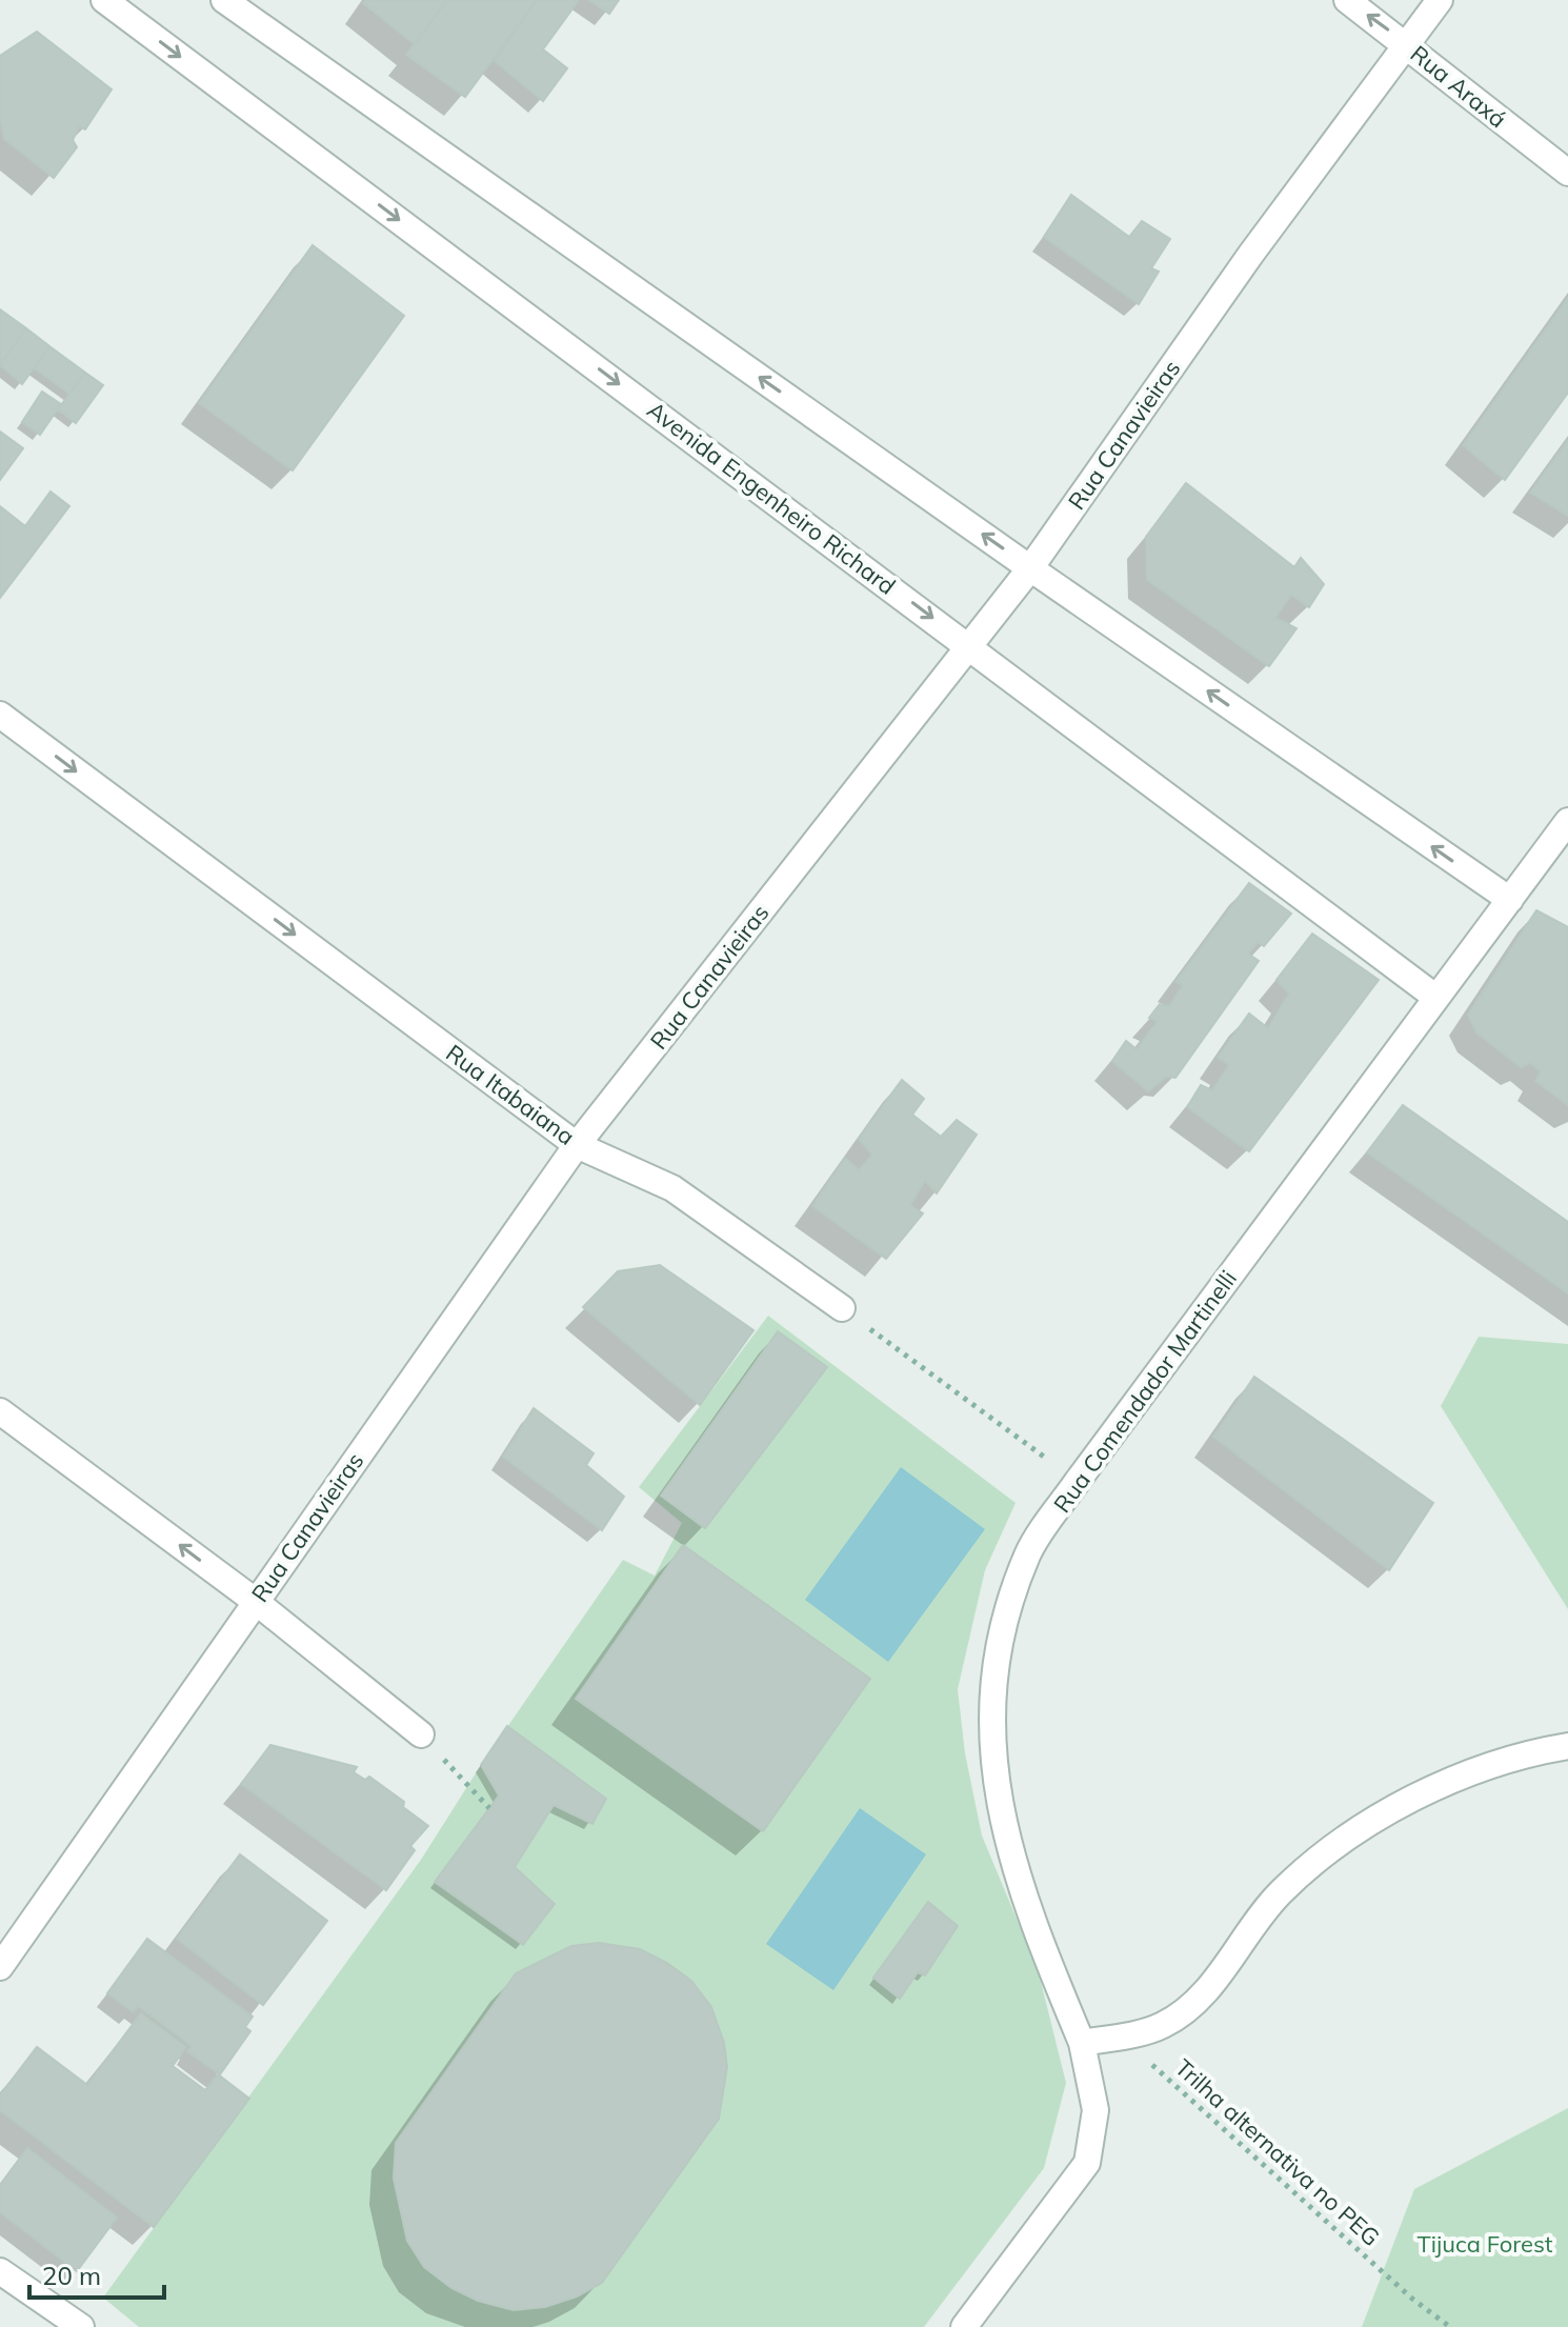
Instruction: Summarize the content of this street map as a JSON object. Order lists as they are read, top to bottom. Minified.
{"streets":{"street":["Rua Araxá","Rua Canavieiras","Avenida Engenheiro Richard","Rua Itabaiana","Rua Comendador Martinelli"],"path":["Trilha alternativa no PEG"]},"crossings":[["Rua Araxá","Rua Canavieiras"],["Rua Canavieiras","Avenida Engenheiro Richard"],["Rua Canavieiras","Rua Itabaiana"],["Avenida Engenheiro Richard","Rua Comendador Martinelli"]],"one_way":["Rua Itabaiana"],"parks":["Tijuca Forest"],"scale_bar":"20 m"}
